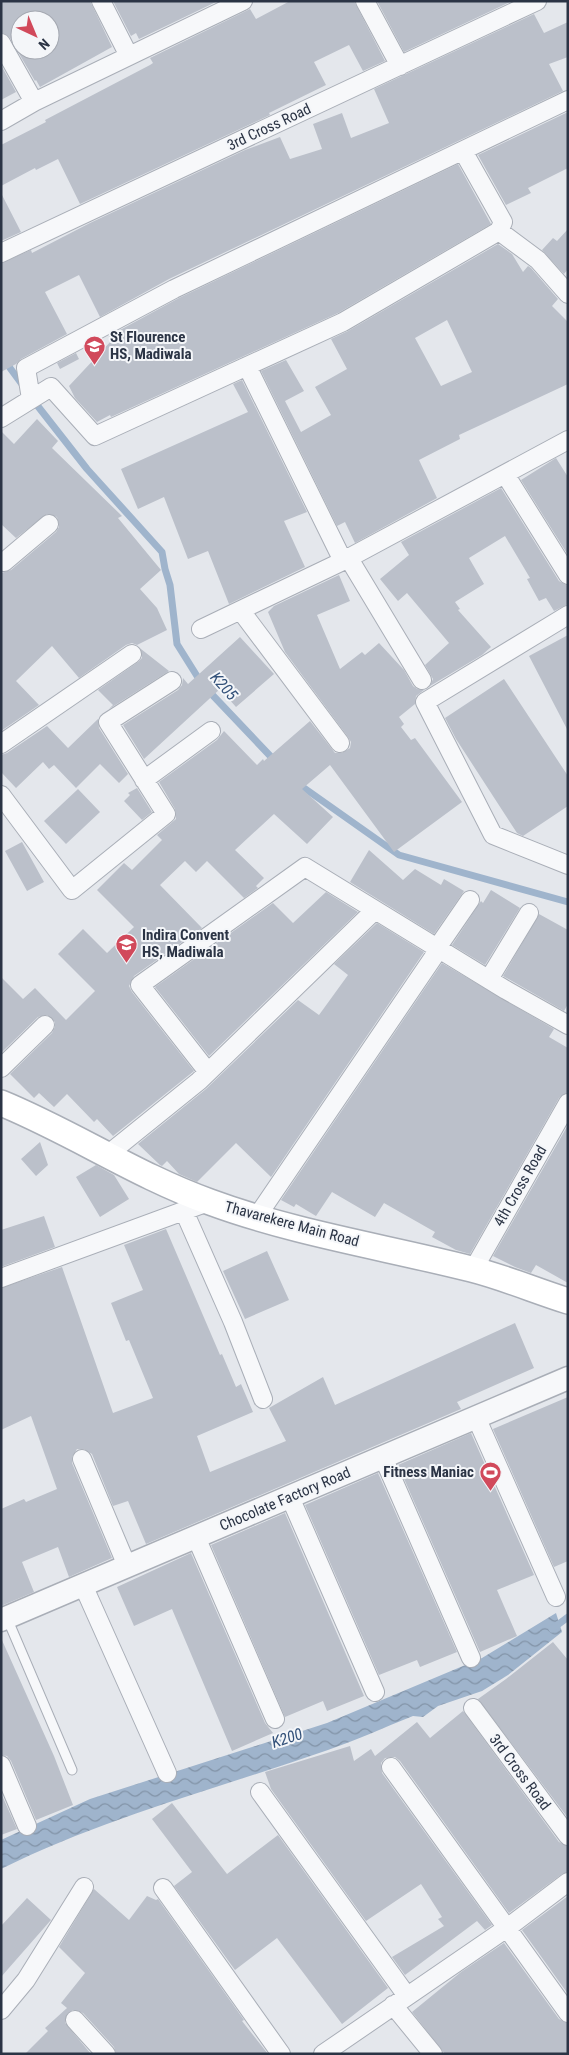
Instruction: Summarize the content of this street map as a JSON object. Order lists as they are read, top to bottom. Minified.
{"streets":{"main road":["Thavarekere Main Road"],"street":["3rd Cross Road","4th Cross Road","Chocolate Factory Road"]},"crossings":[["4th Cross Road","Thavarekere Main Road"]],"water":["K205","K200"],"places":{"school or university":["St Flourence HS, Madiwala","Indira Convent HS, Madiwala"],"sports":["Fitness Maniac"]},"north":"bottom right"}
